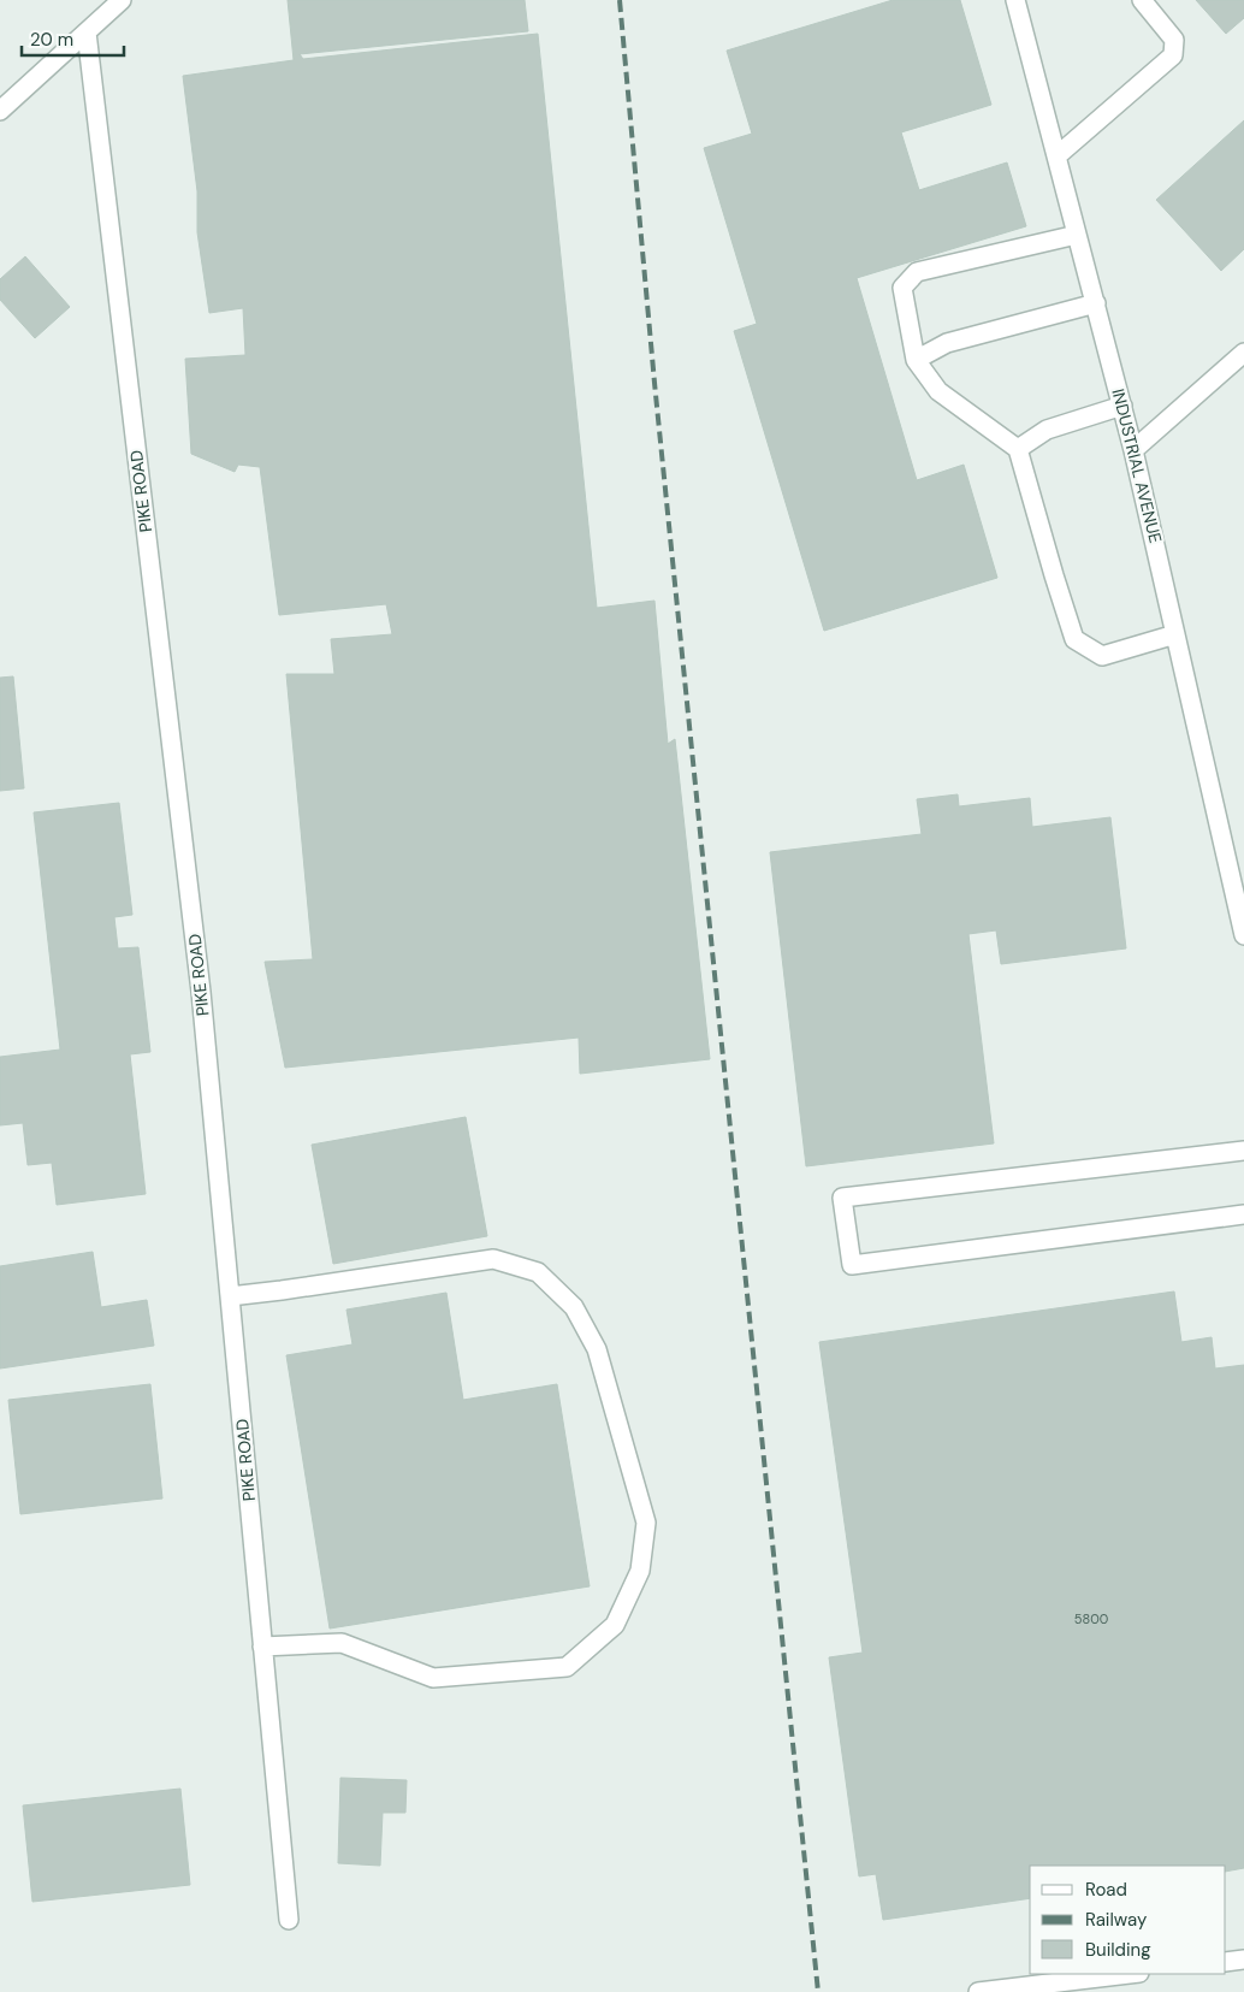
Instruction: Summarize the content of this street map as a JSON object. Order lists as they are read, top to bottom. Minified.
{"streets":{"street":["INDUSTRIAL AVENUE","PIKE ROAD"]},"house_numbers":["5800"],"legend":["Road","Railway","Building"],"scale_bar":"20 m"}
